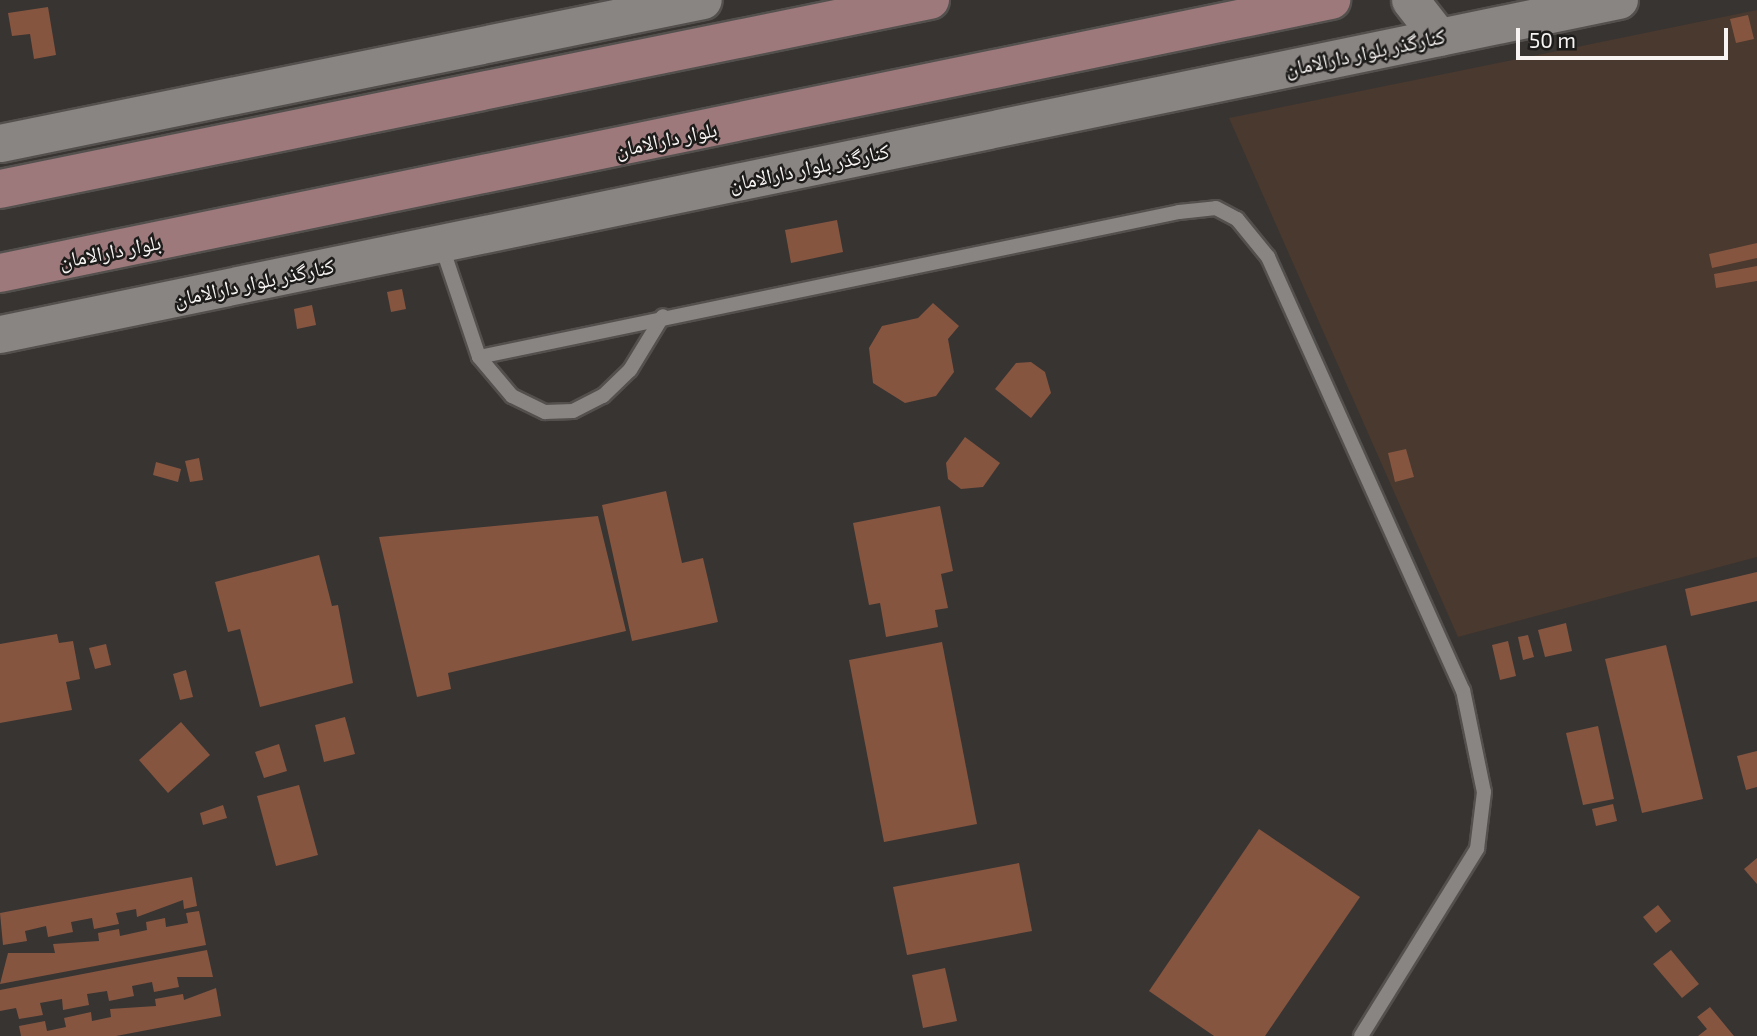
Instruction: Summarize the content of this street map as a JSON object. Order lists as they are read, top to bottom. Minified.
{"streets":{"main road":["بلوار دارالامان"],"street":["کنارگذر بلوار دارالامان"]},"scale_bar":"50 m"}
